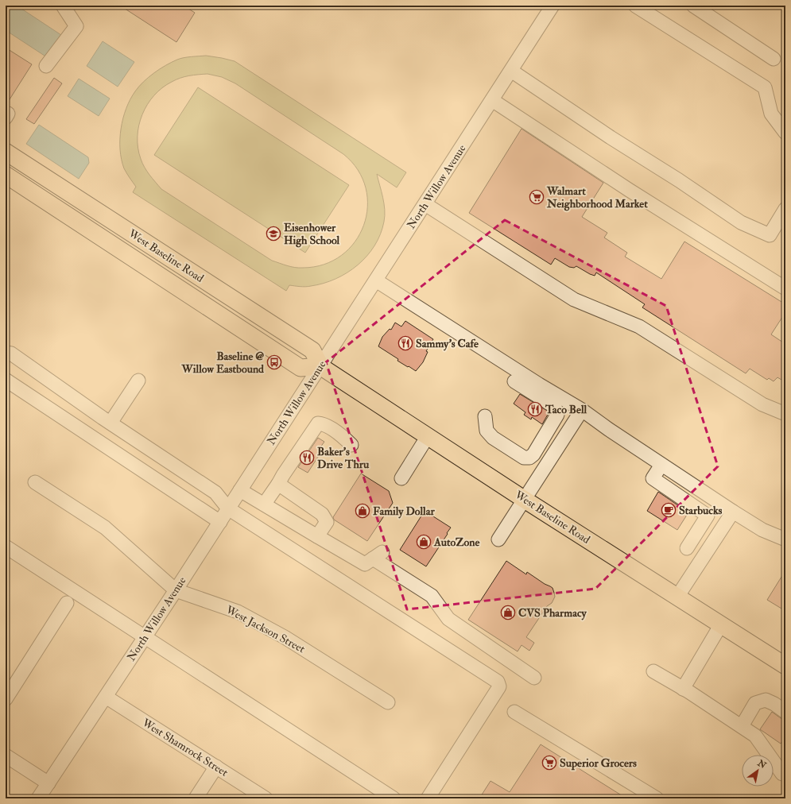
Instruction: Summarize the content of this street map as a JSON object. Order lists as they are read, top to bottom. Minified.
{"streets":{"main road":["West Baseline Road"],"street":["North Willow Avenue","West Jackson Street","West Shamrock Street"]},"crossings":[["North Willow Avenue","West Baseline Road"],["North Willow Avenue","West Jackson Street"],["North Willow Avenue","West Shamrock Street"]],"places":{"supermarket":["Walmart Neighborhood Market","Superior Grocers"],"school or university":["Eisenhower High School"],"restaurant":["Sammy's Cafe","Taco Bell","Baker's Drive Thru"],"bus stop":["Baseline @ Willow Eastbound"],"cafe":["Starbucks"],"shop":["Family Dollar","AutoZone","CVS Pharmacy"]},"north":"top right"}
